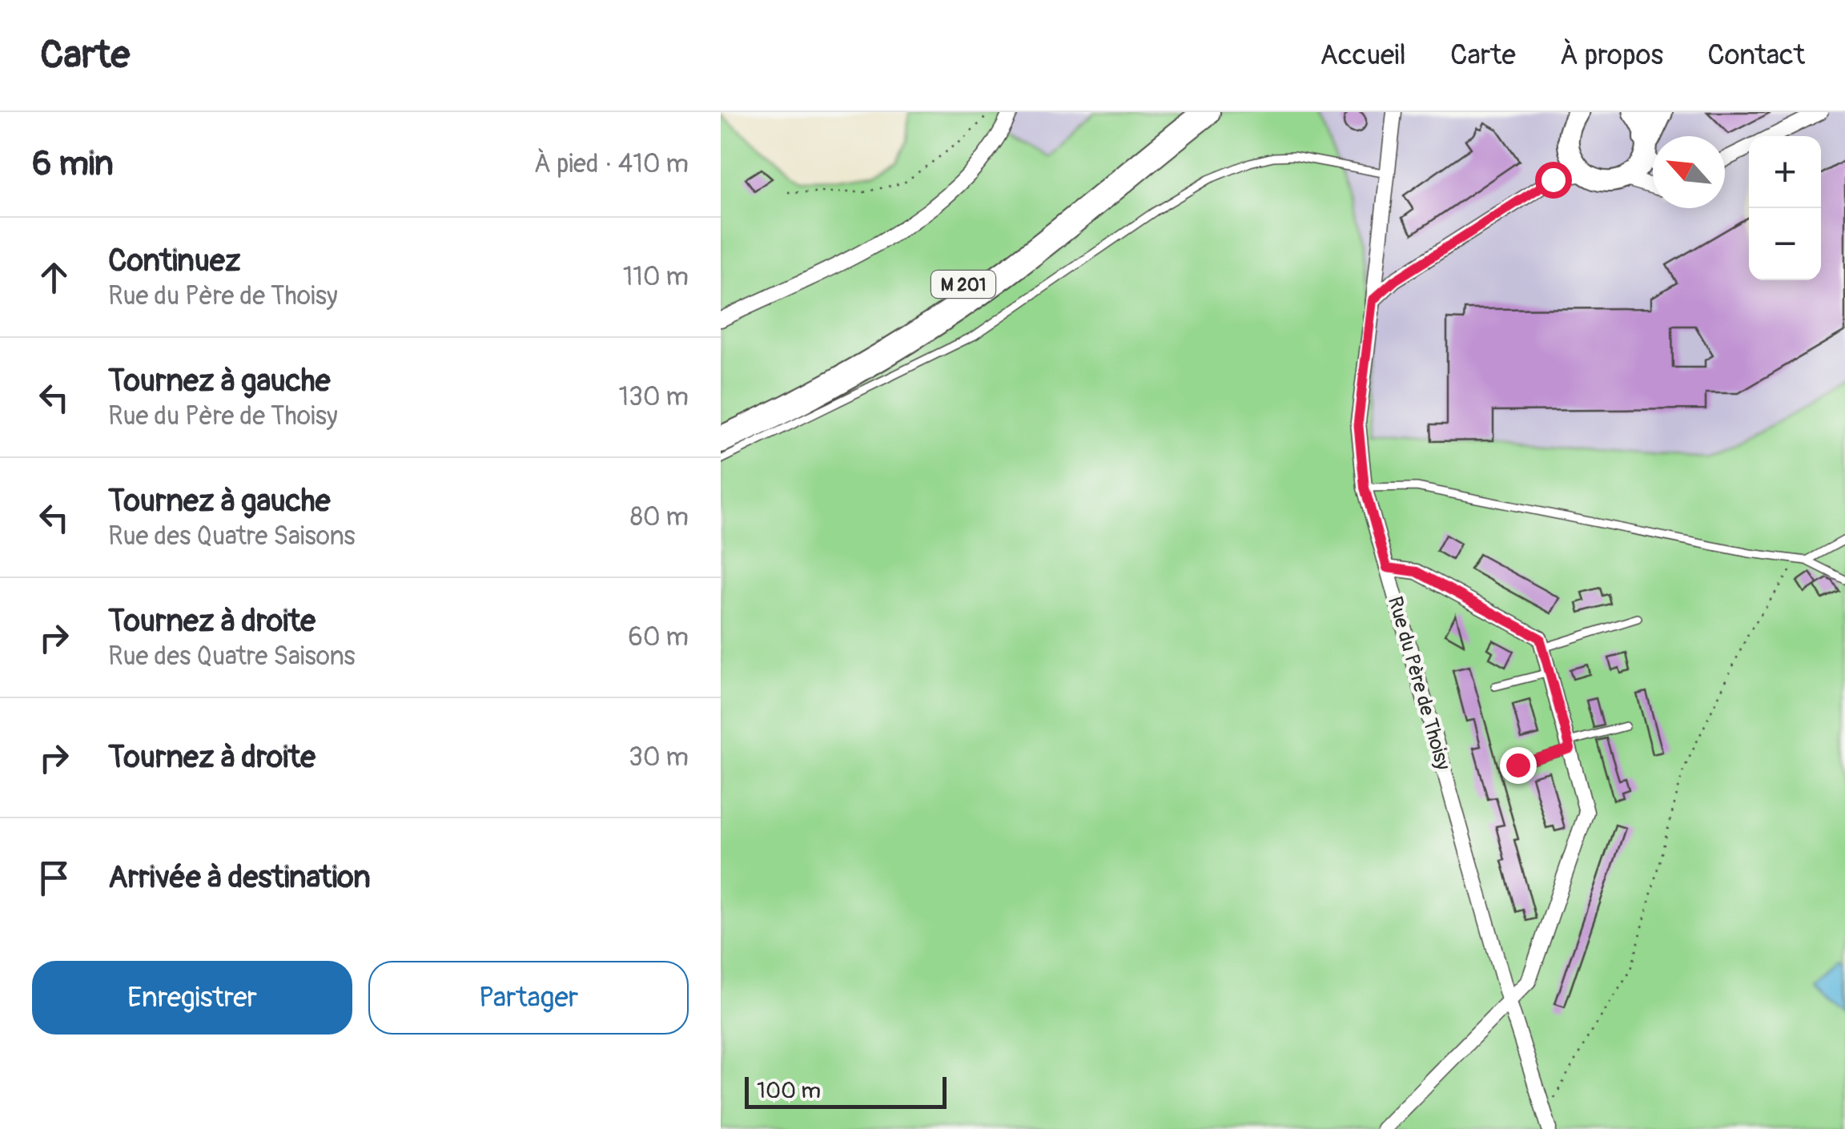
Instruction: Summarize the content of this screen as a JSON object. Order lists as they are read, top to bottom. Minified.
{"streets":{"highway":["M 201"],"street":["Rue du Père de Thoisy"]},"scale_bar":"100 m","north":"top left","page":{"header":"Carte","nav":["Accueil","Carte","À propos","Contact"],"heading":["6 min","À pied · 410 m"],"map_buttons":["+","−"],"list":[["Continuez","Rue du Père de Thoisy","110 m"],["Tournez à gauche","Rue du Père de Thoisy","130 m"],["Tournez à gauche","Rue des Quatre Saisons","80 m"],["Tournez à droite","Rue des Quatre Saisons","60 m"],["Tournez à droite","30 m"],"Arrivée à destination"],"buttons":["Enregistrer","Partager"],"scale":"100 m"}}
